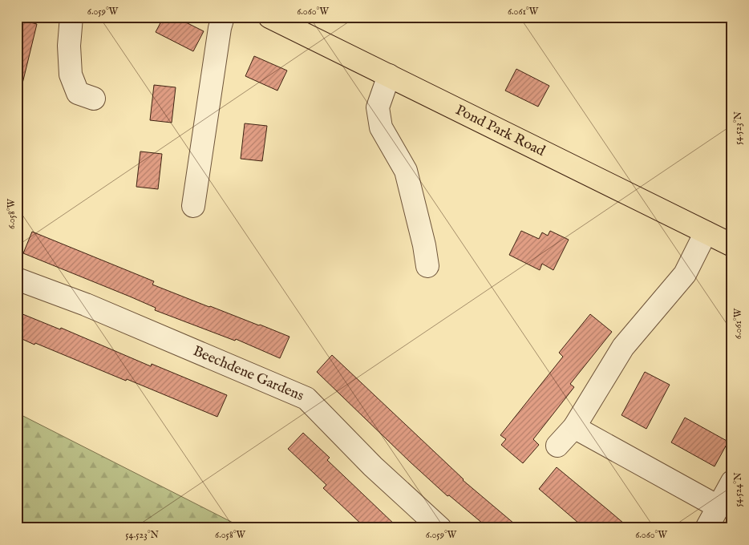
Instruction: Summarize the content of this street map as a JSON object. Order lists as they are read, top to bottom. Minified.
{"streets":{"main road":["Pond Park Road"],"street":["Beechdene Gardens"]},"coordinates":["6.059°W","6.060°W","6.061°W","54.523°N","6.058°W","54.524°N"]}
